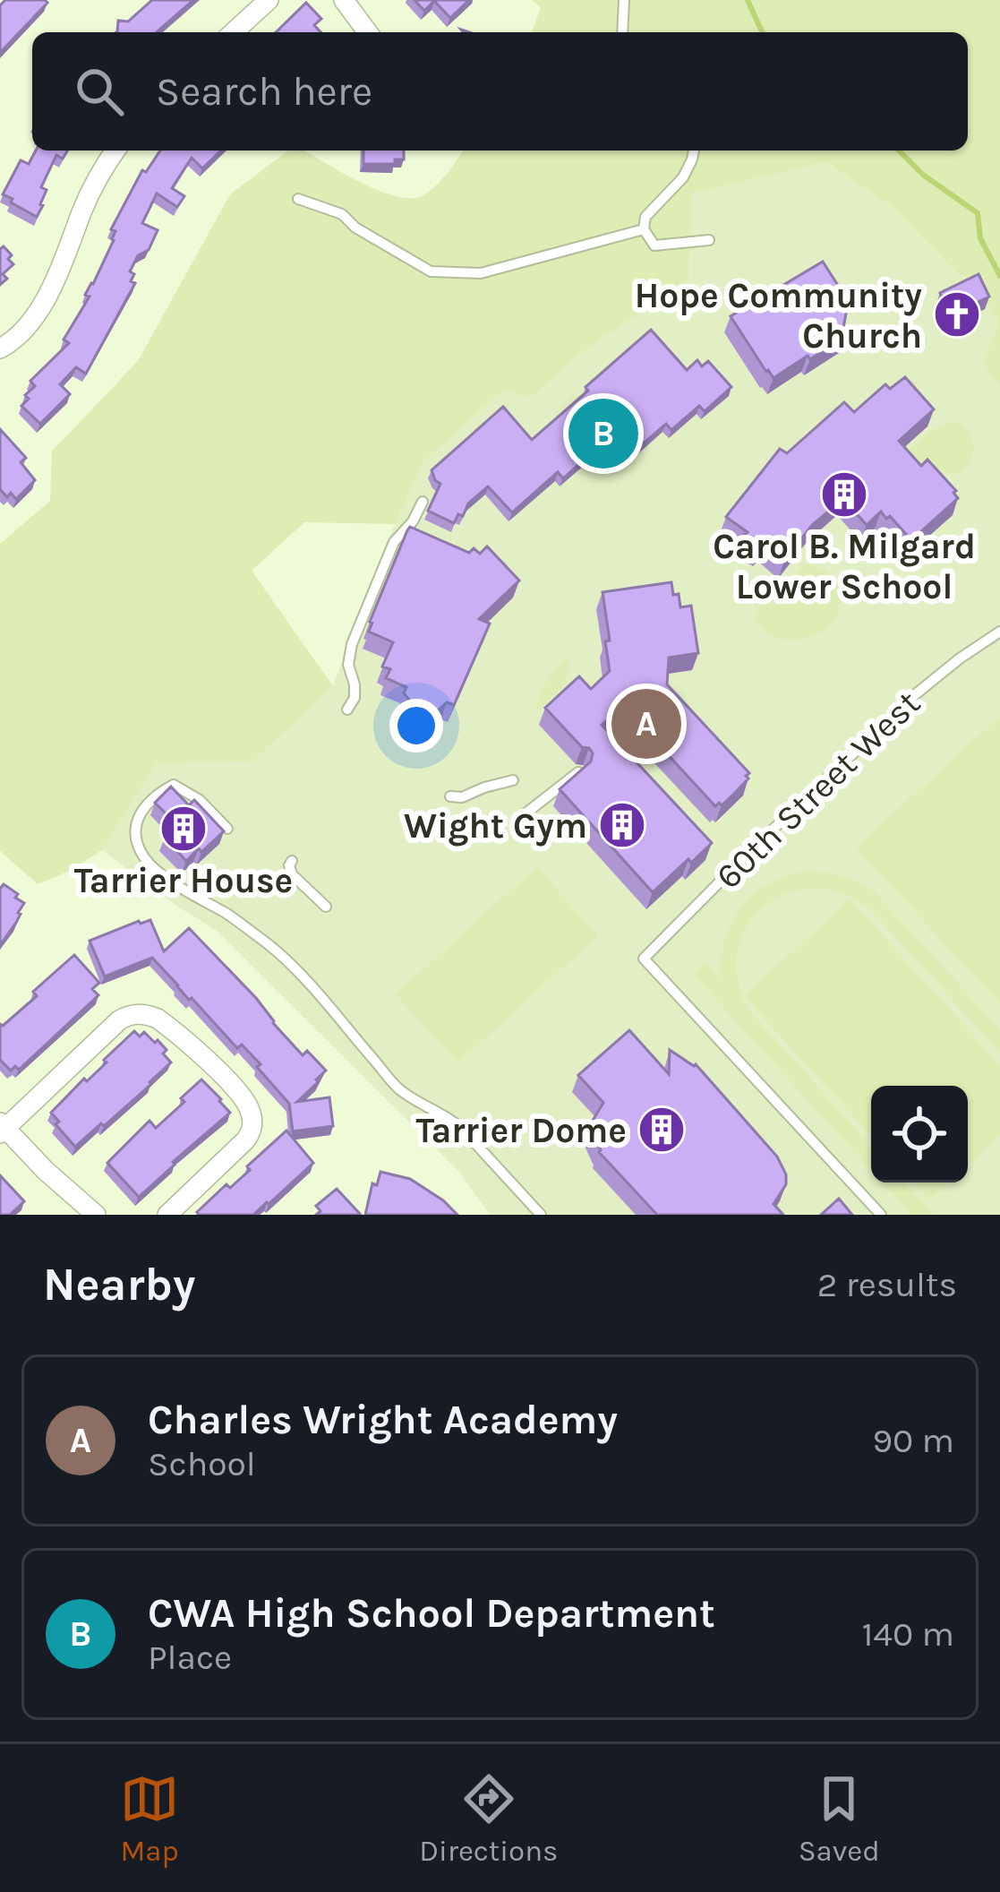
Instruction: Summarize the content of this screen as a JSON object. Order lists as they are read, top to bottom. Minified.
{"streets":{"lane":["60th Street West"]},"places":{"church":["Hope Community Church"],"building":["Carol B. Milgard Lower School","Wight Gym","Tarrier House","Tarrier Dome"]},"page":{"search":"Search here","pins":["B","A"],"heading":["Nearby","2 results"],"list":[{"mark":"A","name":"Charles Wright Academy","note":"School","value":"90 m"},{"mark":"B","name":"CWA High School Department","note":"Place","value":"140 m"}],"nav":["Map","Directions","Saved"]}}
